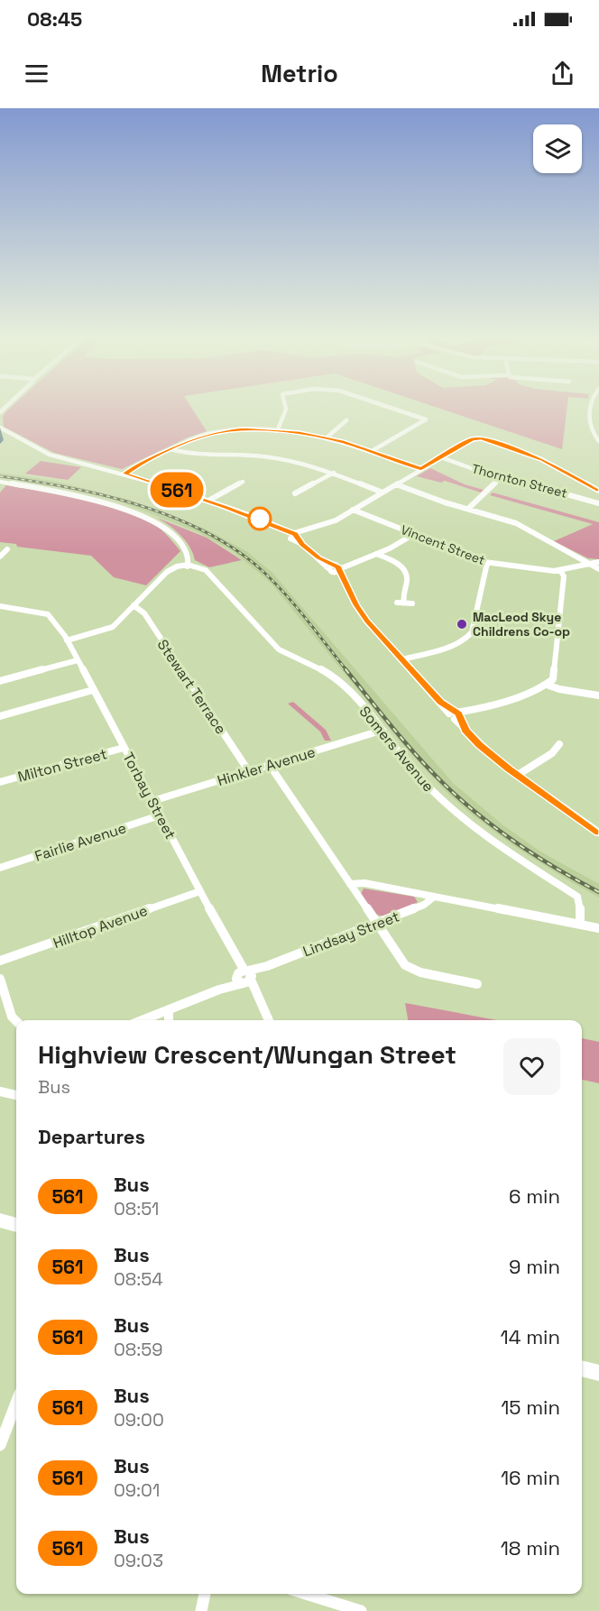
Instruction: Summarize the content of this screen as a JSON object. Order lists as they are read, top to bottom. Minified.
{"streets":{"street":["Thornton Street","Vincent Street","Stewart Terrace","Somers Avenue","Milton Street","Hinkler Avenue","Torbay Street","Fairlie Avenue","Hilltop Avenue","Lindsay Street"]},"crossings":[["Stewart Terrace","Hinkler Avenue"],["Somers Avenue","Hinkler Avenue"],["Somers Avenue","Lindsay Street"],["Milton Street","Torbay Street"],["Hinkler Avenue","Torbay Street"],["Torbay Street","Fairlie Avenue"],["Torbay Street","Hilltop Avenue"],["Torbay Street","Lindsay Street"]],"places":["MacLeod Skye Childrens Co-op"],"lines":["bus line 561"],"page":{"status":"08:45","header":"Metrio","on_map":"561","heading":[["Highview Crescent/Wungan Street","Bus"],"Departures"],"list":[{"mark":"561","name":"Bus","note":"08:51","value":"6 min"},{"mark":"561","name":"Bus","note":"08:54","value":"9 min"},{"mark":"561","name":"Bus","note":"08:59","value":"14 min"},{"mark":"561","name":"Bus","note":"09:00","value":"15 min"},{"mark":"561","name":"Bus","note":"09:01","value":"16 min"},{"mark":"561","name":"Bus","note":"09:03","value":"18 min"}]}}
